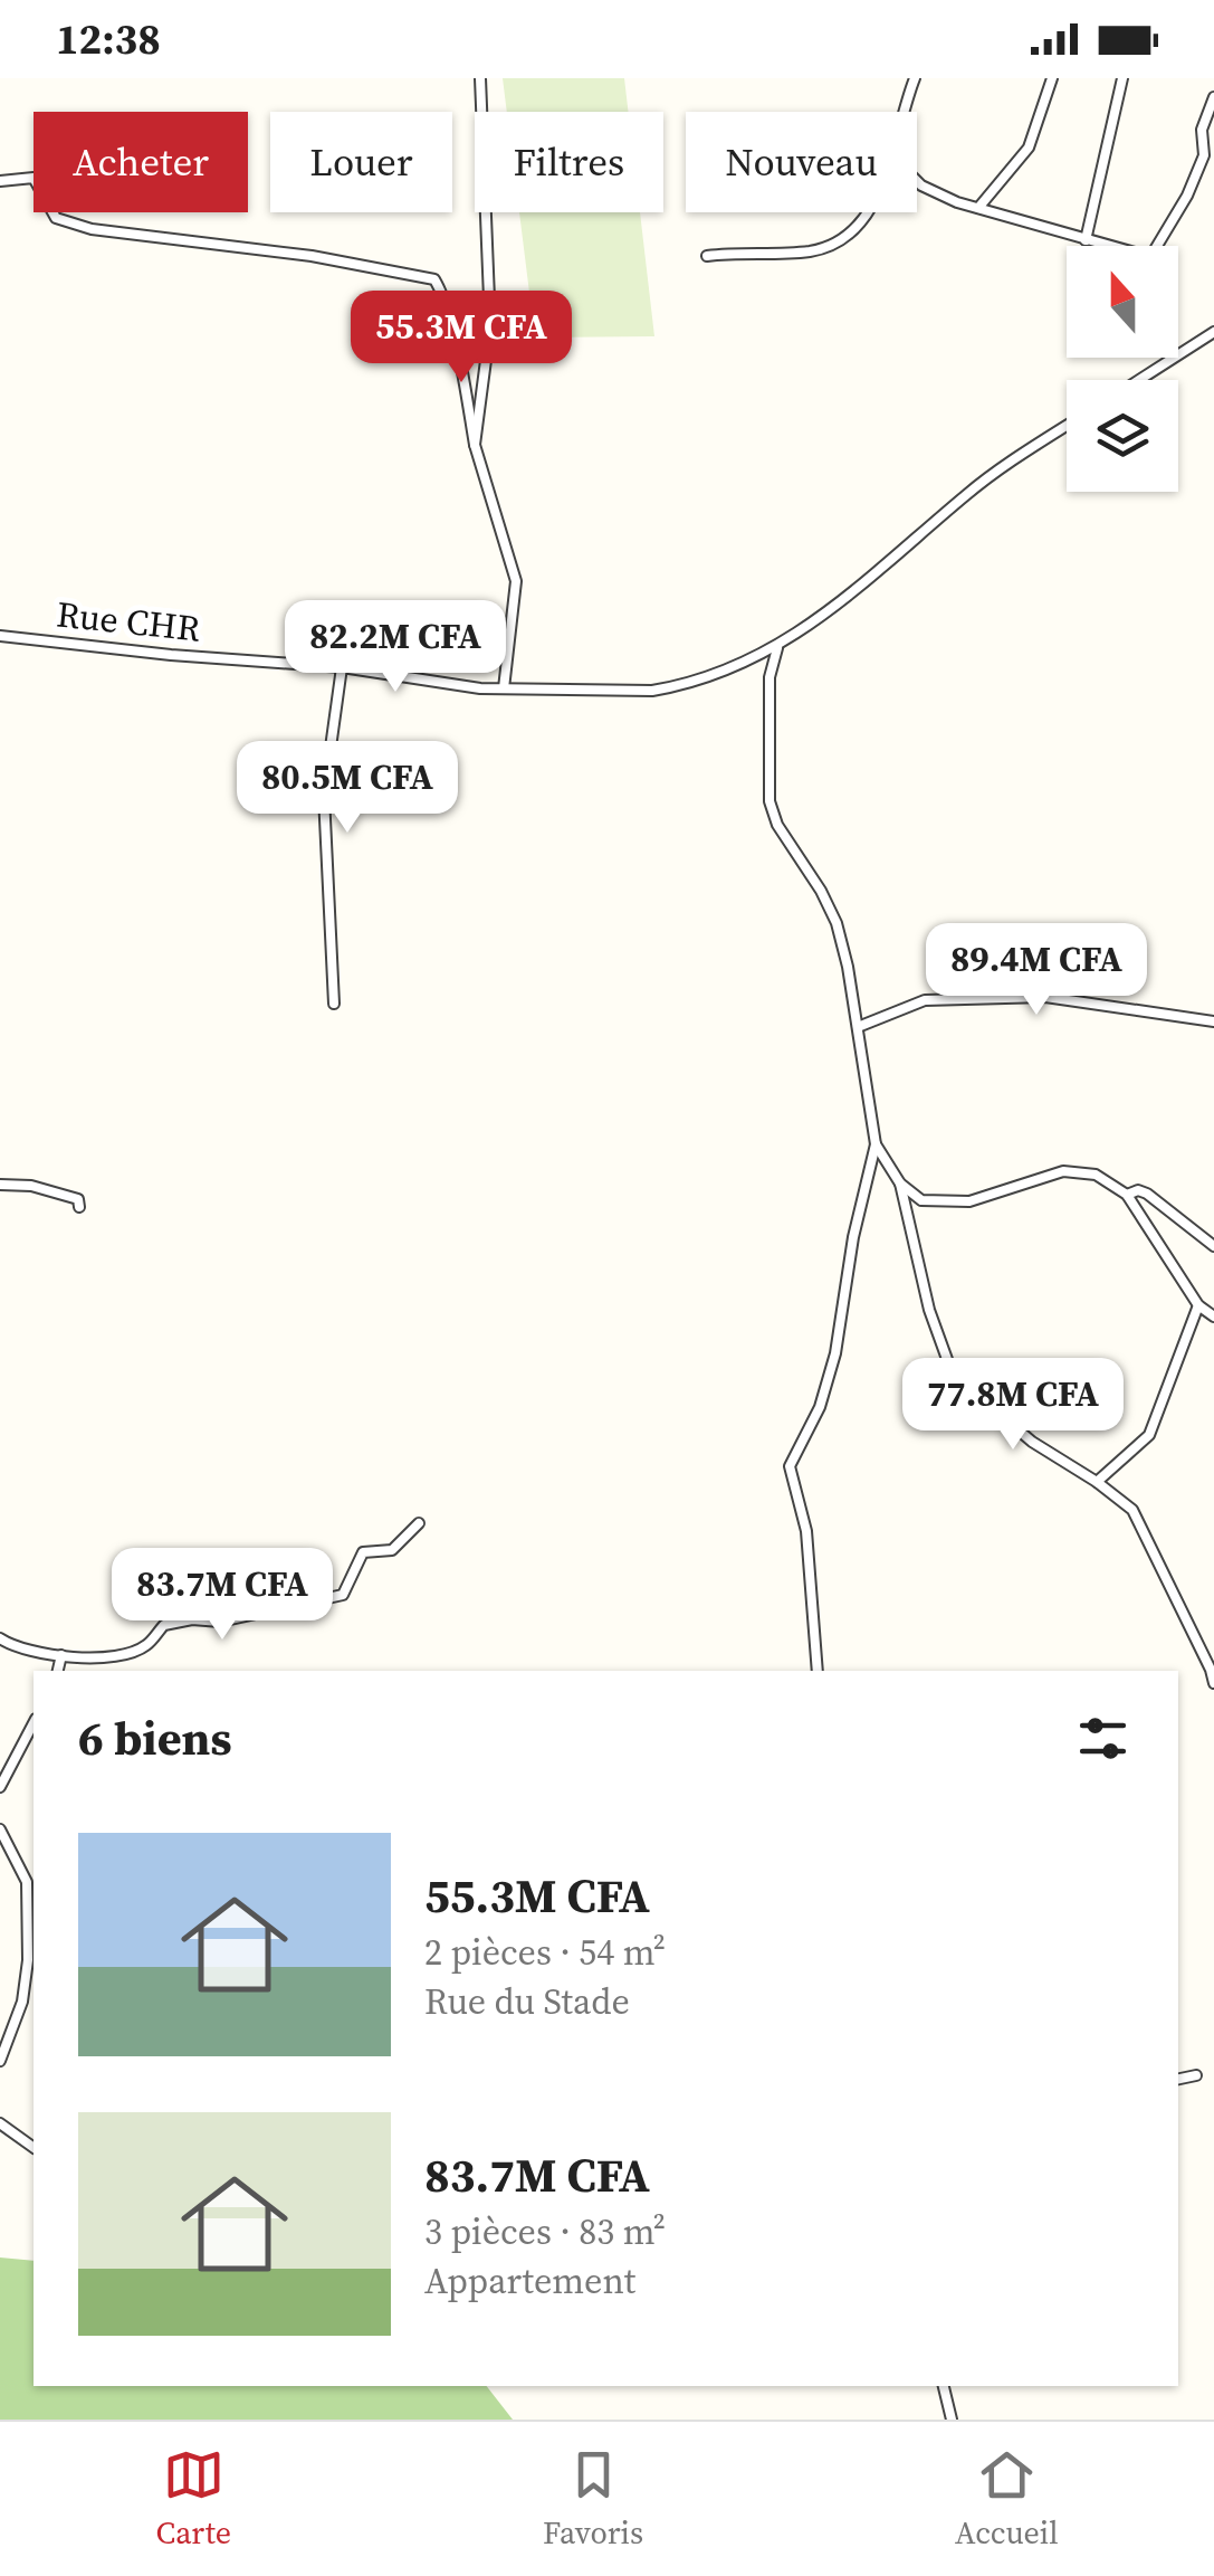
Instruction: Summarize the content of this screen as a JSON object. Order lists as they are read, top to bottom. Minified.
{"streets":{"street":["Rue CHR"]},"north":"top","page":{"status":"12:38","chip":["Acheter","Louer","Filtres","Nouveau"],"price":["55.3M CFA","82.2M CFA","80.5M CFA","89.4M CFA","77.8M CFA","83.7M CFA"],"heading":"6 biens","list":[{"name":"55.3M CFA","note":"2 pièces · 54 m² · Rue du Stade"},{"name":"83.7M CFA","note":"3 pièces · 83 m² · Appartement"}],"tabs":["Carte","Favoris","Accueil"]}}
